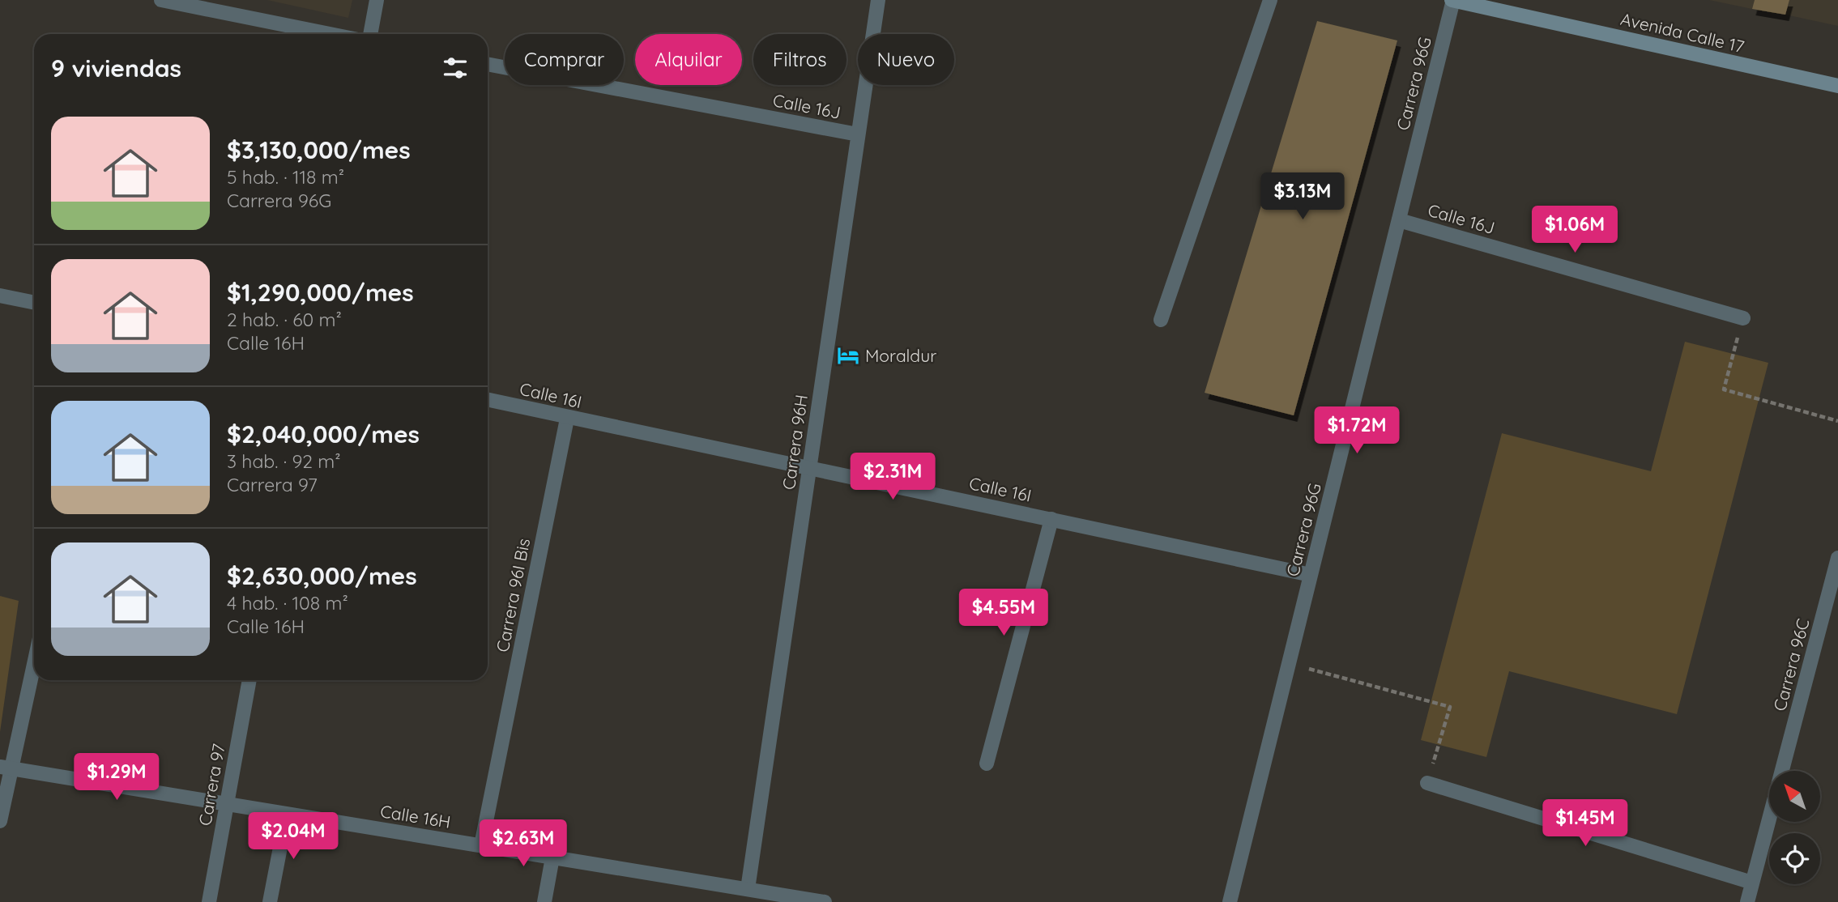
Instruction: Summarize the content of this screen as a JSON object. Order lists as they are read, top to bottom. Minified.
{"streets":{"main road":["Avenida Calle 17"],"street":["Carrera 96G","Calle 16J","Calle 16I","Carrera 96H","Carrera 96I Bis","Carrera 96C","Carrera 97","Calle 16H"]},"crossings":[["Avenida Calle 17","Carrera 96G"],["Carrera 96G","Calle 16J"],["Carrera 96G","Calle 16I"],["Calle 16J","Carrera 96H"],["Calle 16I","Carrera 96H"],["Calle 16I","Carrera 96I Bis"],["Carrera 96H","Calle 16H"],["Carrera 96I Bis","Calle 16H"],["Carrera 97","Calle 16H"]],"places":{"hotel":["Moraldur"]},"north":"top left","page":{"chip":["Comprar","Alquilar","Filtros","Nuevo"],"heading":"9 viviendas","list":[{"name":"$3,130,000/mes","note":"5 hab. · 118 m² · Carrera 96G"},{"name":"$1,290,000/mes","note":"2 hab. · 60 m² · Calle 16H"},{"name":"$2,040,000/mes","note":"3 hab. · 92 m² · Carrera 97"},{"name":"$2,630,000/mes","note":"4 hab. · 108 m² · Calle 16H"}],"price":["$3.13M","$1.06M","$1.72M","$2.31M","$4.55M","$1.29M","$1.45M","$2.04M","$2.63M"]}}
